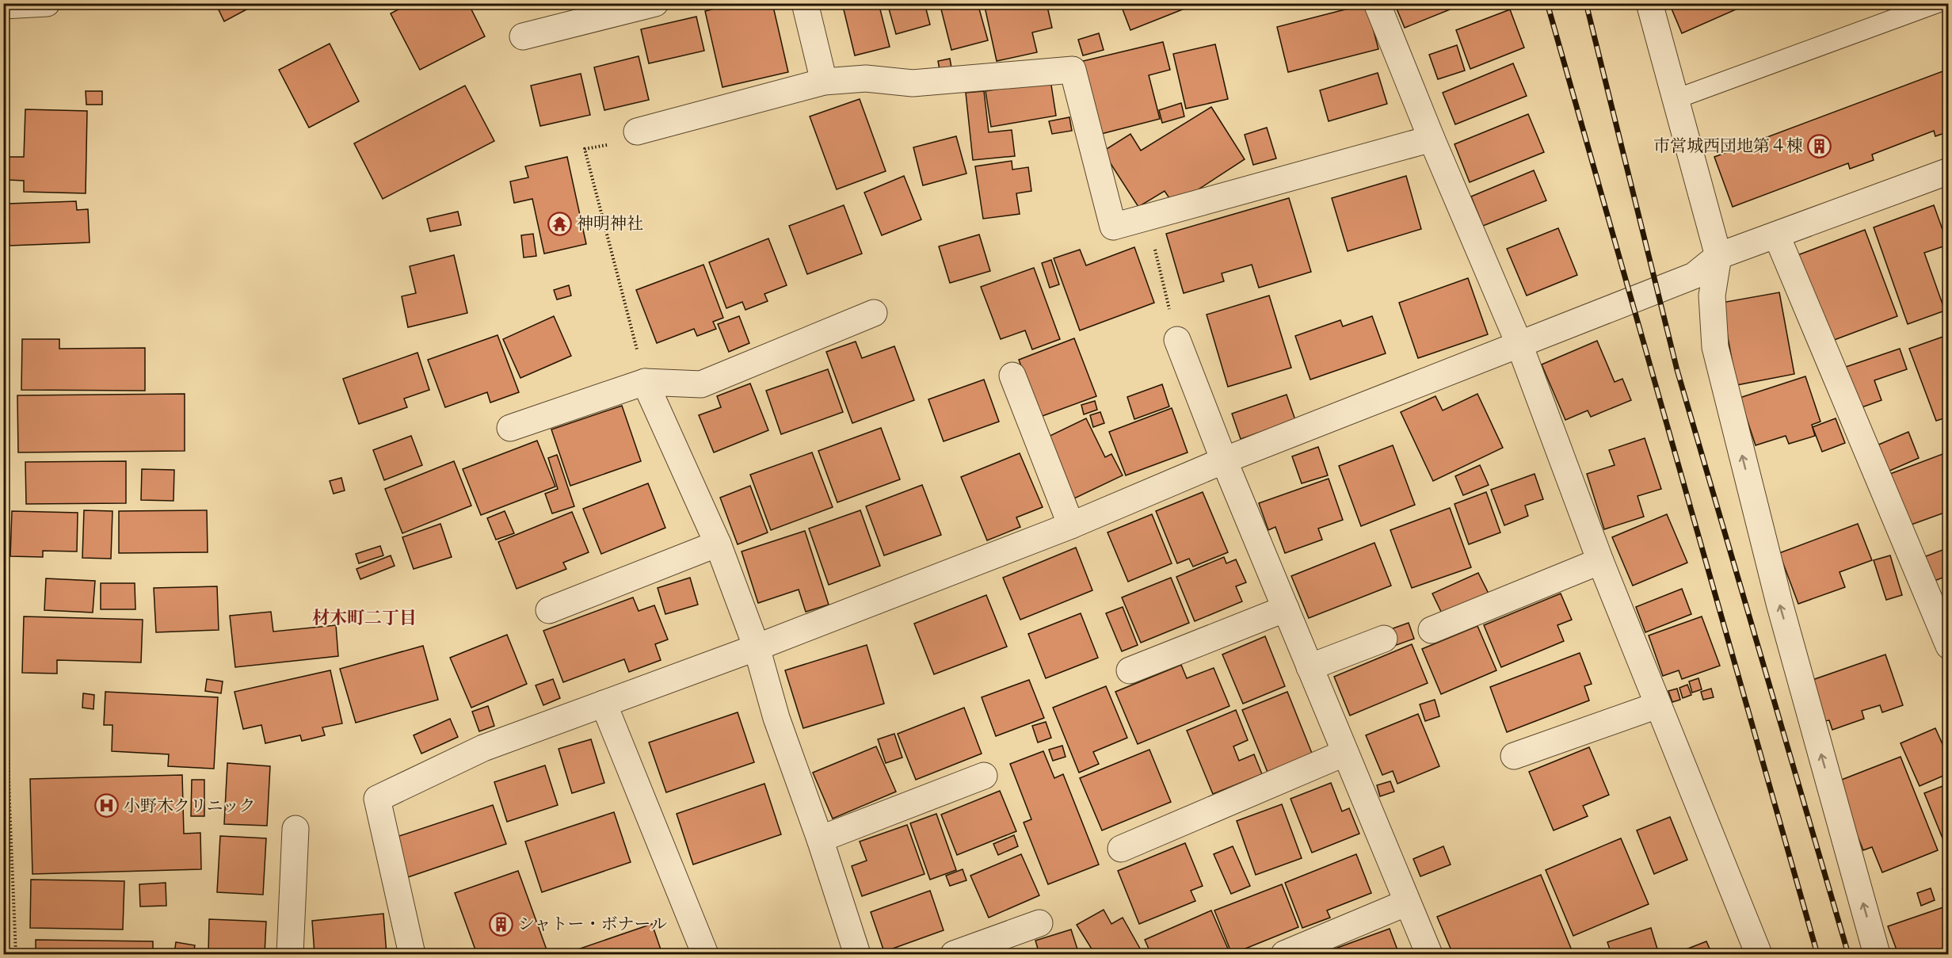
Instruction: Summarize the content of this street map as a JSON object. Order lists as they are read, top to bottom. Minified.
{"districts":["材木町二丁目"],"places":{"building":["市営城西団地第４棟","シャトー・ボナール"],"temple":["神明神社"],"hospital":["小野木クリニック"]}}
